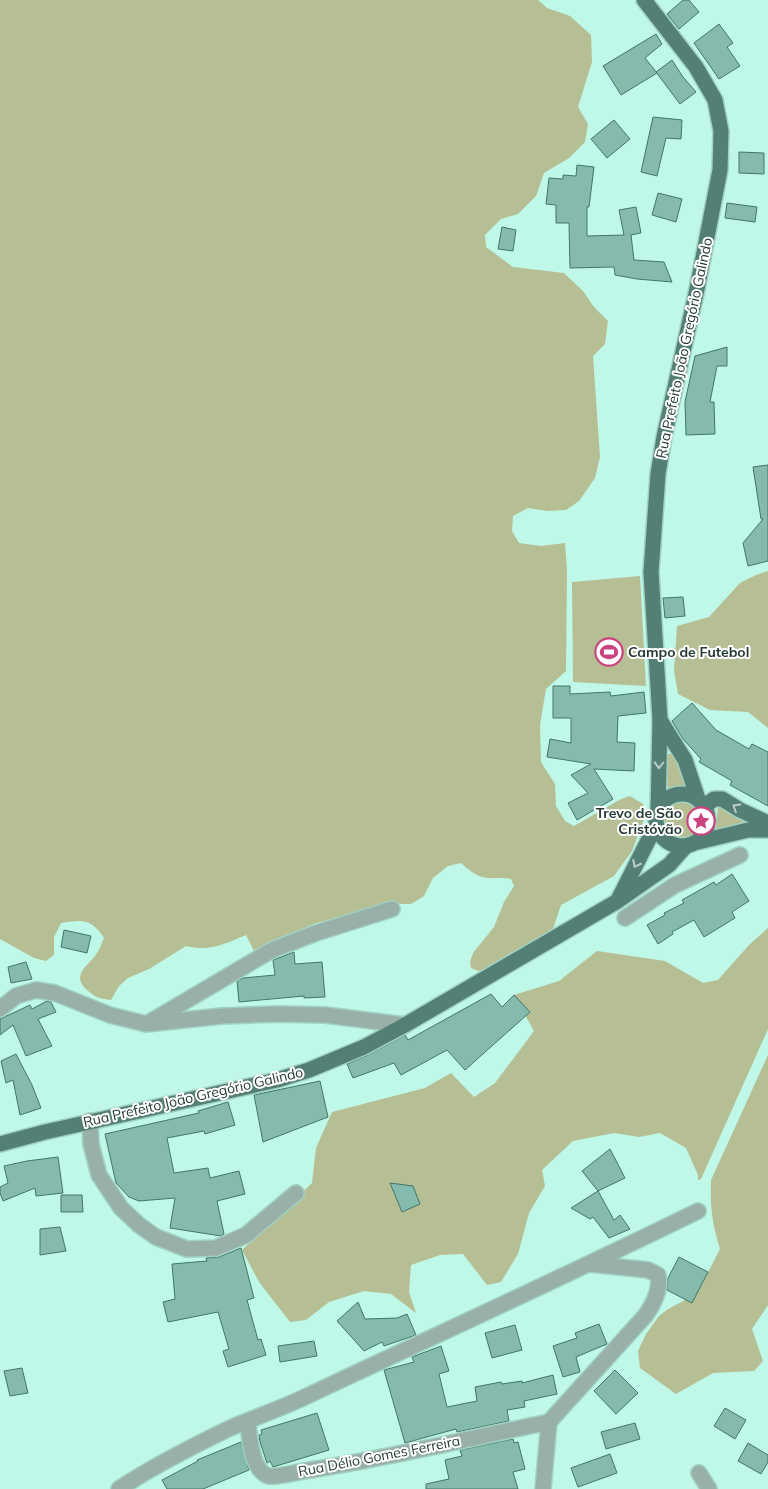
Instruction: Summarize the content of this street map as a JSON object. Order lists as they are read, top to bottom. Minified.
{"streets":{"main road":["Rua Prefeito João Gregório Galindo"],"street":["Rua Délio Gomes Ferreira"]},"places":{"sports":["Campo de Futebol"],"place":["Trevo de São Cristóvão"]}}
